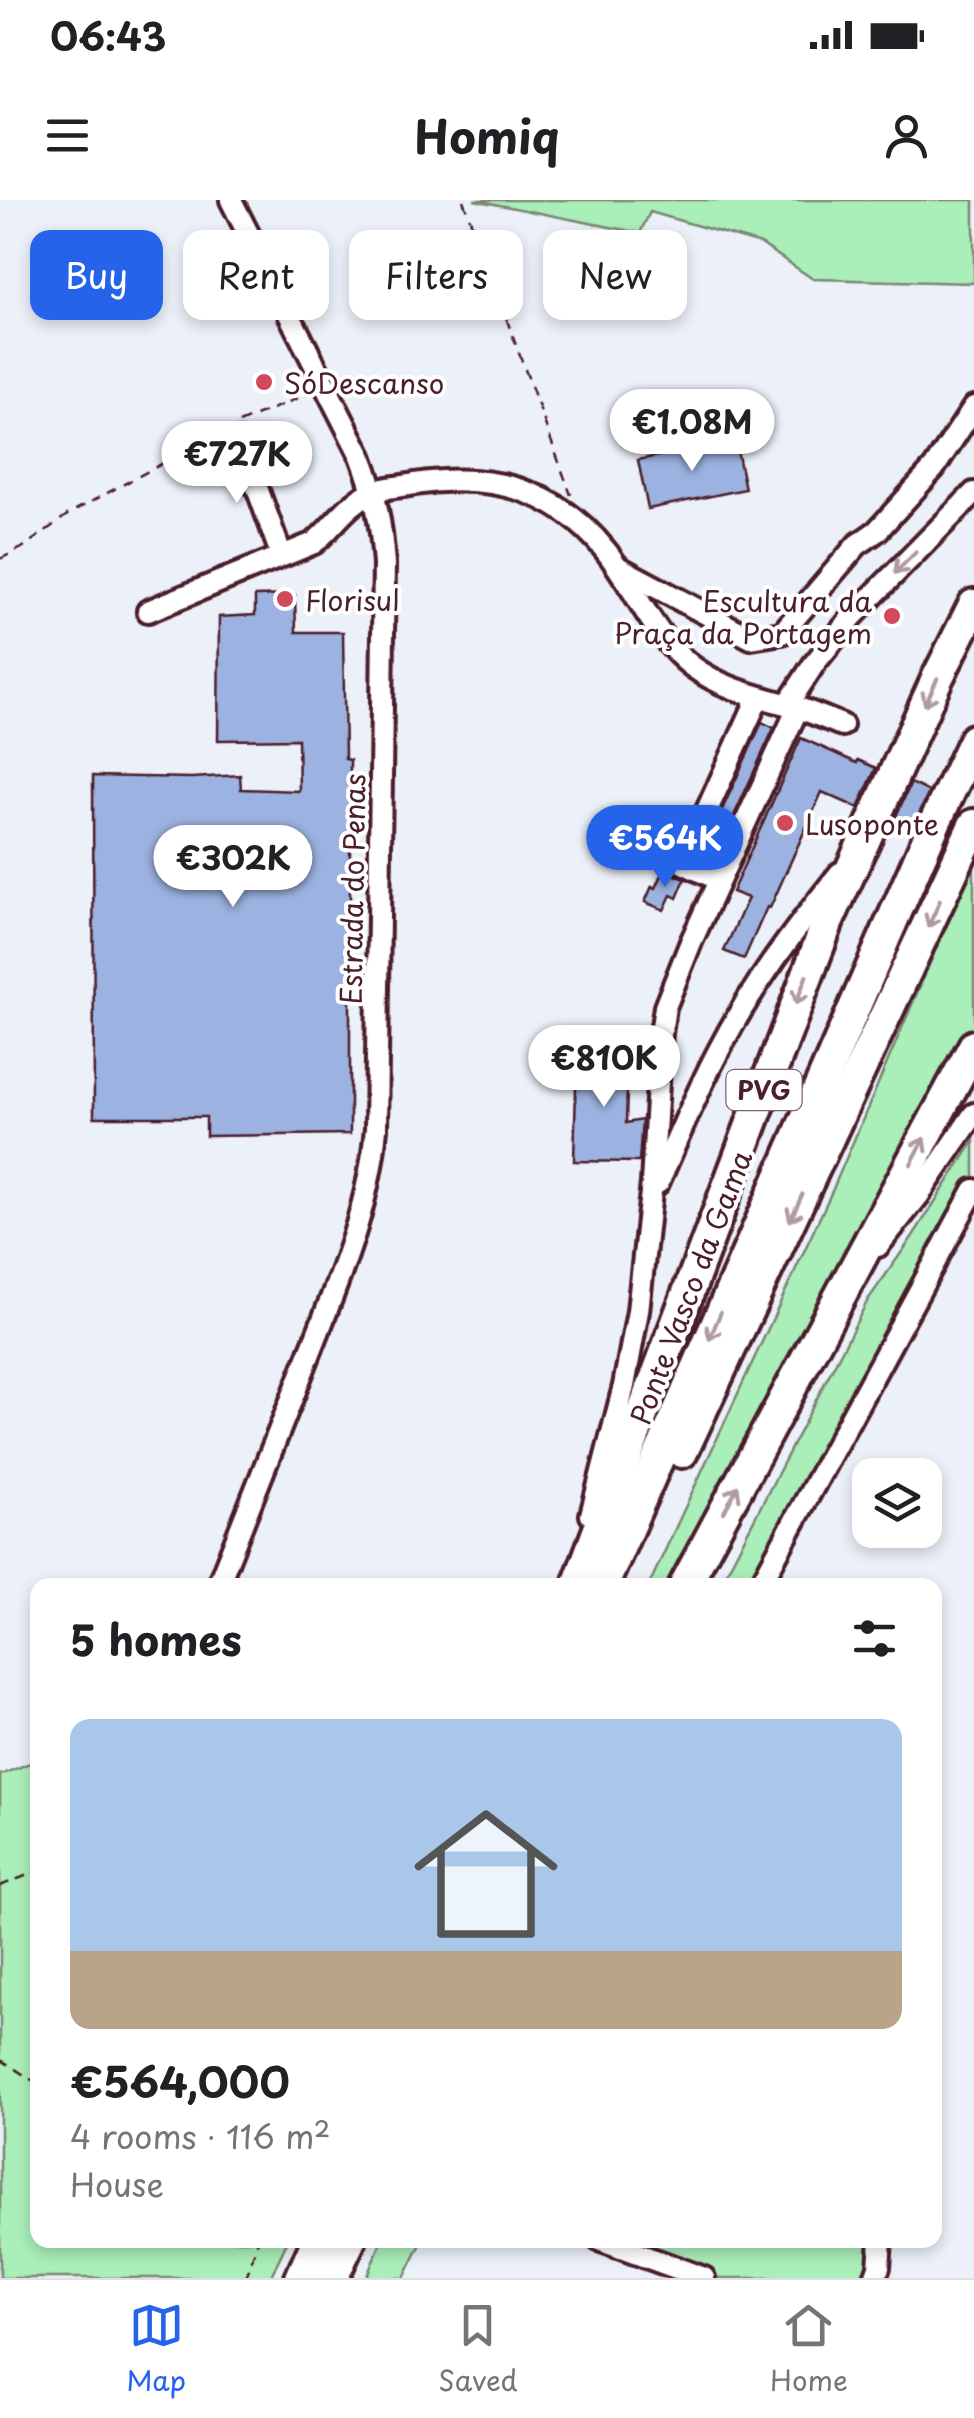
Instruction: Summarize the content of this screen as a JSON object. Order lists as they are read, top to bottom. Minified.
{"streets":{"highway":["PVG","Ponte Vasco da Gama"],"street":["Estrada do Penas"]},"one_way":["Ponte Vasco da Gama"],"places":["SóDescanso","Florisul","Escultura da Praça da Portagem","Lusoponte"],"page":{"status":"06:43","header":"Homiq","chip":["Buy","Rent","Filters","New"],"price":["€1.08M","€727K","€564K","€302K","€810K"],"heading":"5 homes","list":[{"name":"€564,000","note":"4 rooms · 116 m² · House"}],"tabs":["Map","Saved","Home"]}}
